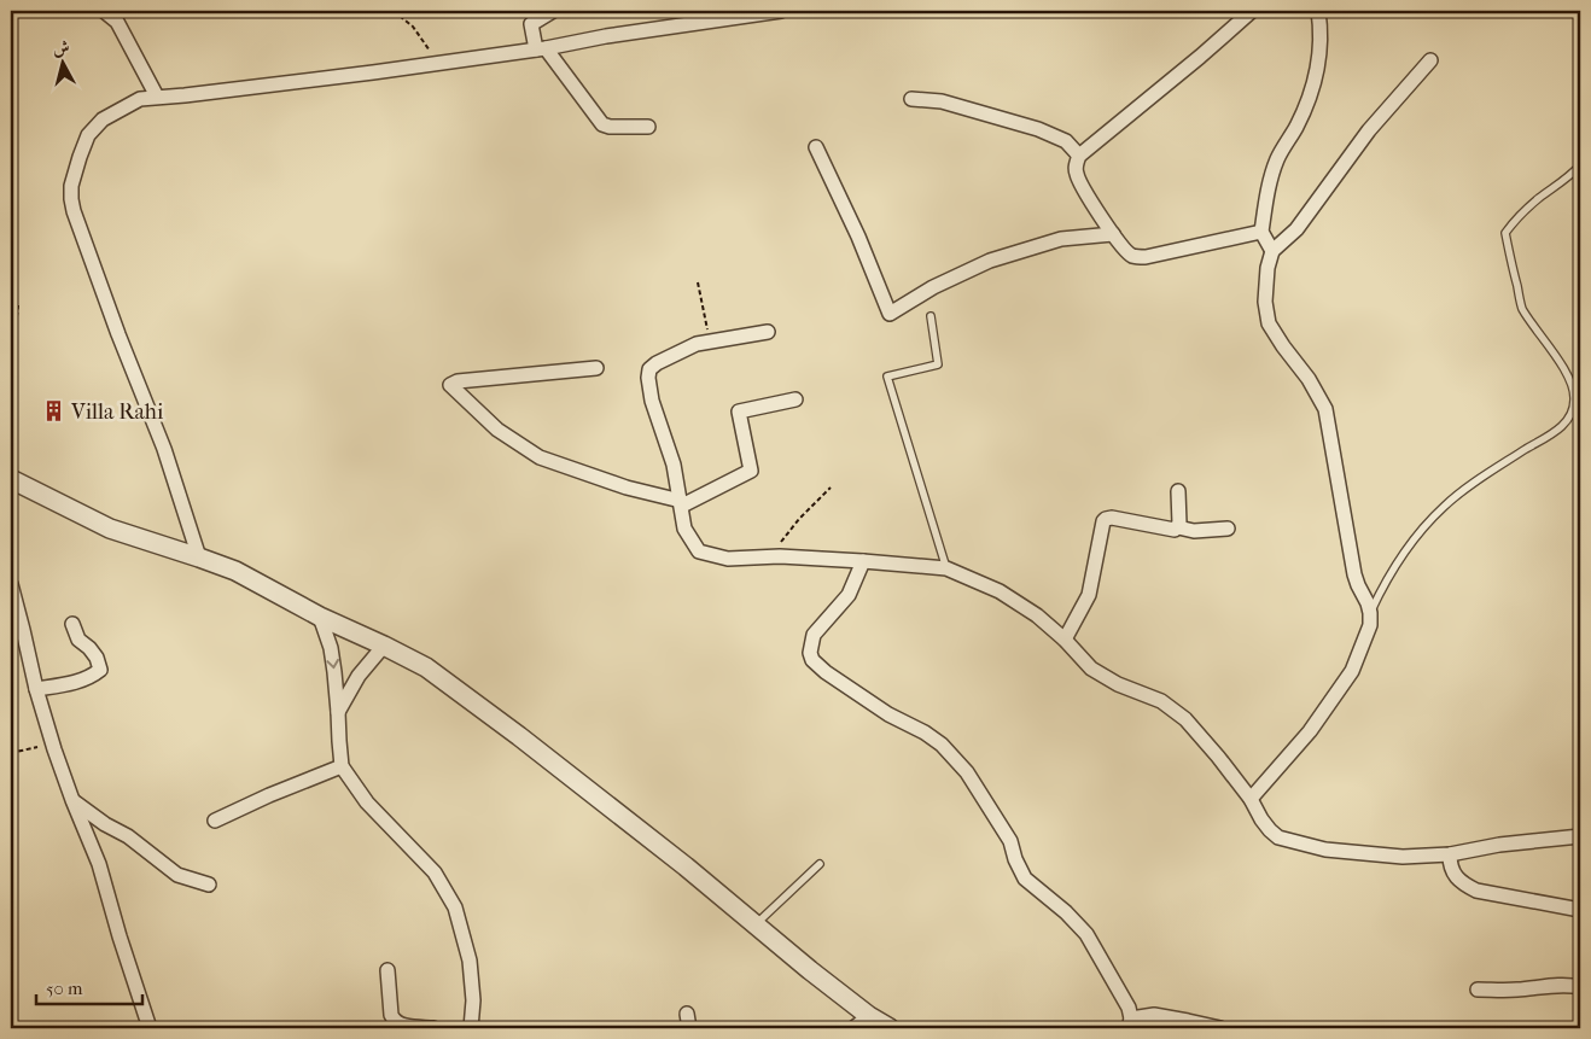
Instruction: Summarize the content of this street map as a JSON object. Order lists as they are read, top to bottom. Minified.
{"places":{"building":["Villa Rahi"]},"scale_bar":"50 m","north":"top"}
